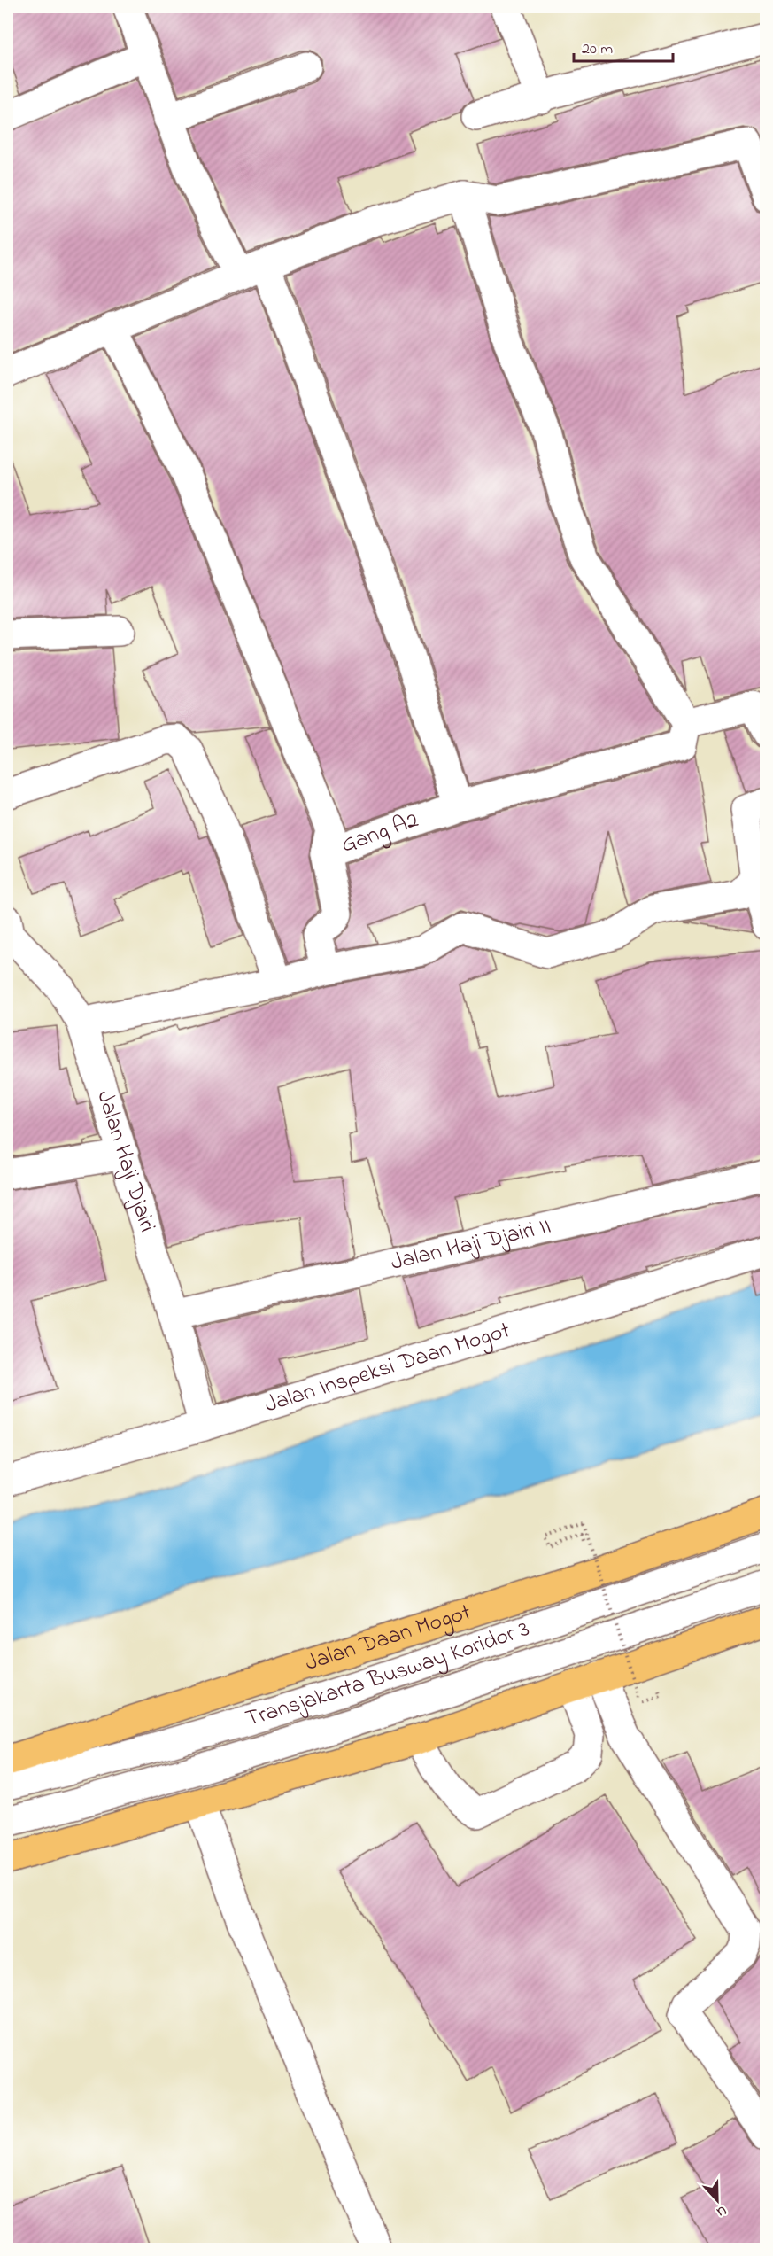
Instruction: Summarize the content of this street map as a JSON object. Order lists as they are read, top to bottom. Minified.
{"streets":{"highway":["Jalan Daan Mogot"],"street":["Gang A2","Jalan Haji Djairi","Jalan Haji Djairi II","Jalan Inspeksi Daan Mogot","Transjakarta Busway Koridor 3"]},"crossings":[["Jalan Haji Djairi","Jalan Haji Djairi II"],["Jalan Haji Djairi","Jalan Inspeksi Daan Mogot"]],"scale_bar":"20 m","north":"bottom"}
